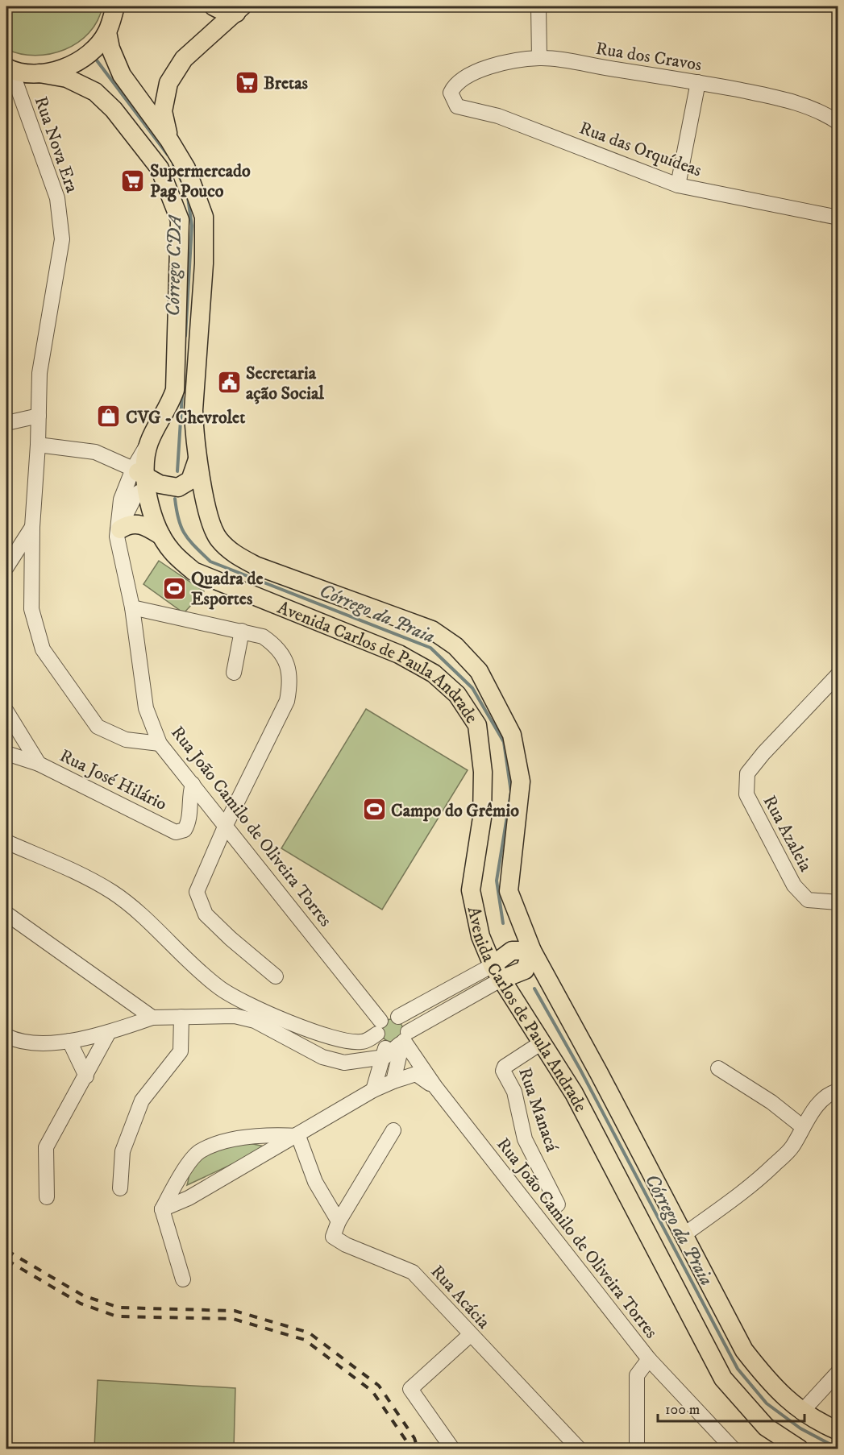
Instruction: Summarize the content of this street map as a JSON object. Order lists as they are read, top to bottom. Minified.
{"streets":{"main road":["Avenida Carlos de Paula Andrade"],"street":["Rua dos Cravos","Rua Nova Era","Rua das Orquídeas","Rua José Hilário","Rua João Camilo de Oliveira Torres","Rua Azaleia","Rua Manacá","Rua Acácia"]},"crossings":[["Rua dos Cravos","Rua das Orquídeas"],["Rua Nova Era","Avenida Carlos de Paula Andrade"],["Rua Nova Era","Rua João Camilo de Oliveira Torres"],["Avenida Carlos de Paula Andrade","Rua João Camilo de Oliveira Torres"],["Avenida Carlos de Paula Andrade","Rua Manacá"],["Rua José Hilário","Rua João Camilo de Oliveira Torres"]],"water":["Córrego CDA","Córrego da Praia"],"places":{"supermarket":["Bretas","Supermercado Pag Pouco"],"public building":["Secretaria ação Social"],"shop":["CVG - Chevrolet"],"sports":["Quadra de Esportes","Campo do Grêmio"]},"scale_bar":"100 m"}
